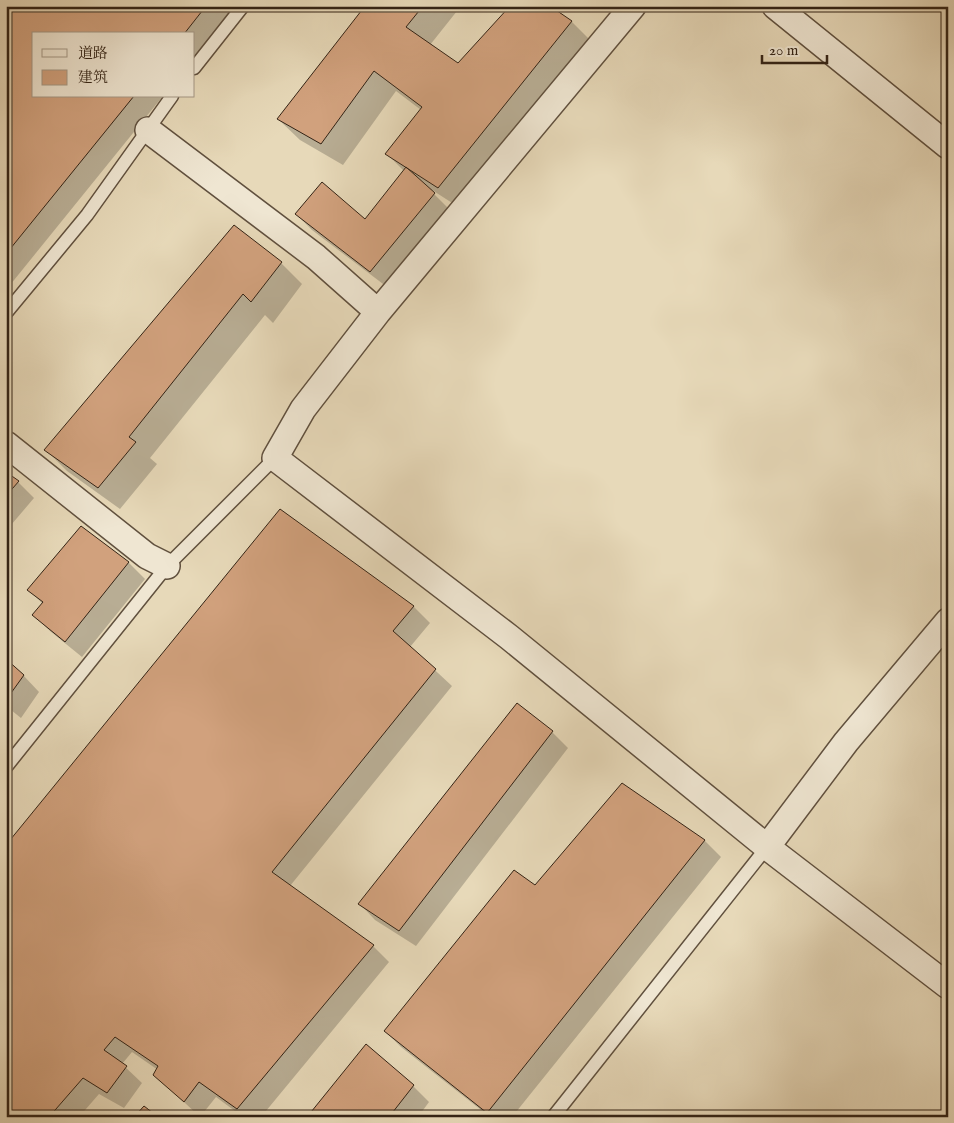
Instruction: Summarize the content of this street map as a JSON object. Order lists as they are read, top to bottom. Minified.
{"legend":["道路","建筑"],"scale_bar":"20 m"}
